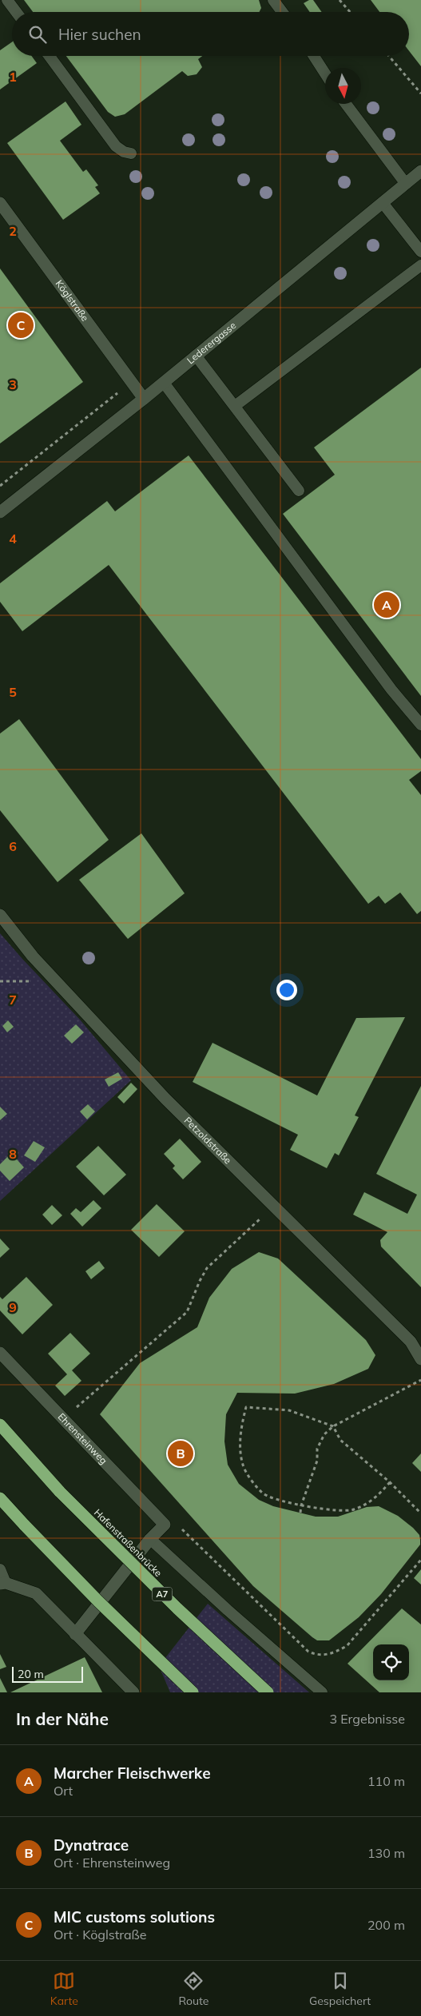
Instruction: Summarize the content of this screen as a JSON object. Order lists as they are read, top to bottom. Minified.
{"streets":{"highway":["Hafenstraßenbrücke","A7"],"street":["Köglstraße","Lederergasse","Petzoldstraße","Ehrensteinweg"]},"crossings":[["Köglstraße","Lederergasse"]],"scale_bar":"20 m","north":"bottom","page":{"search":"Hier suchen","pins":["C","A","B"],"scale":"20 m","heading":["In der Nähe","3 Ergebnisse"],"list":[{"mark":"A","name":"Marcher Fleischwerke","note":"Ort","value":"110 m"},{"mark":"B","name":"Dynatrace","note":"Ort · Ehrensteinweg","value":"130 m"},{"mark":"C","name":"MIC customs solutions","note":"Ort · Köglstraße","value":"200 m"}],"nav":["Karte","Route","Gespeichert"]},"grid":{"rows":["1","2","3","4","5","6","7","8","9"]}}
